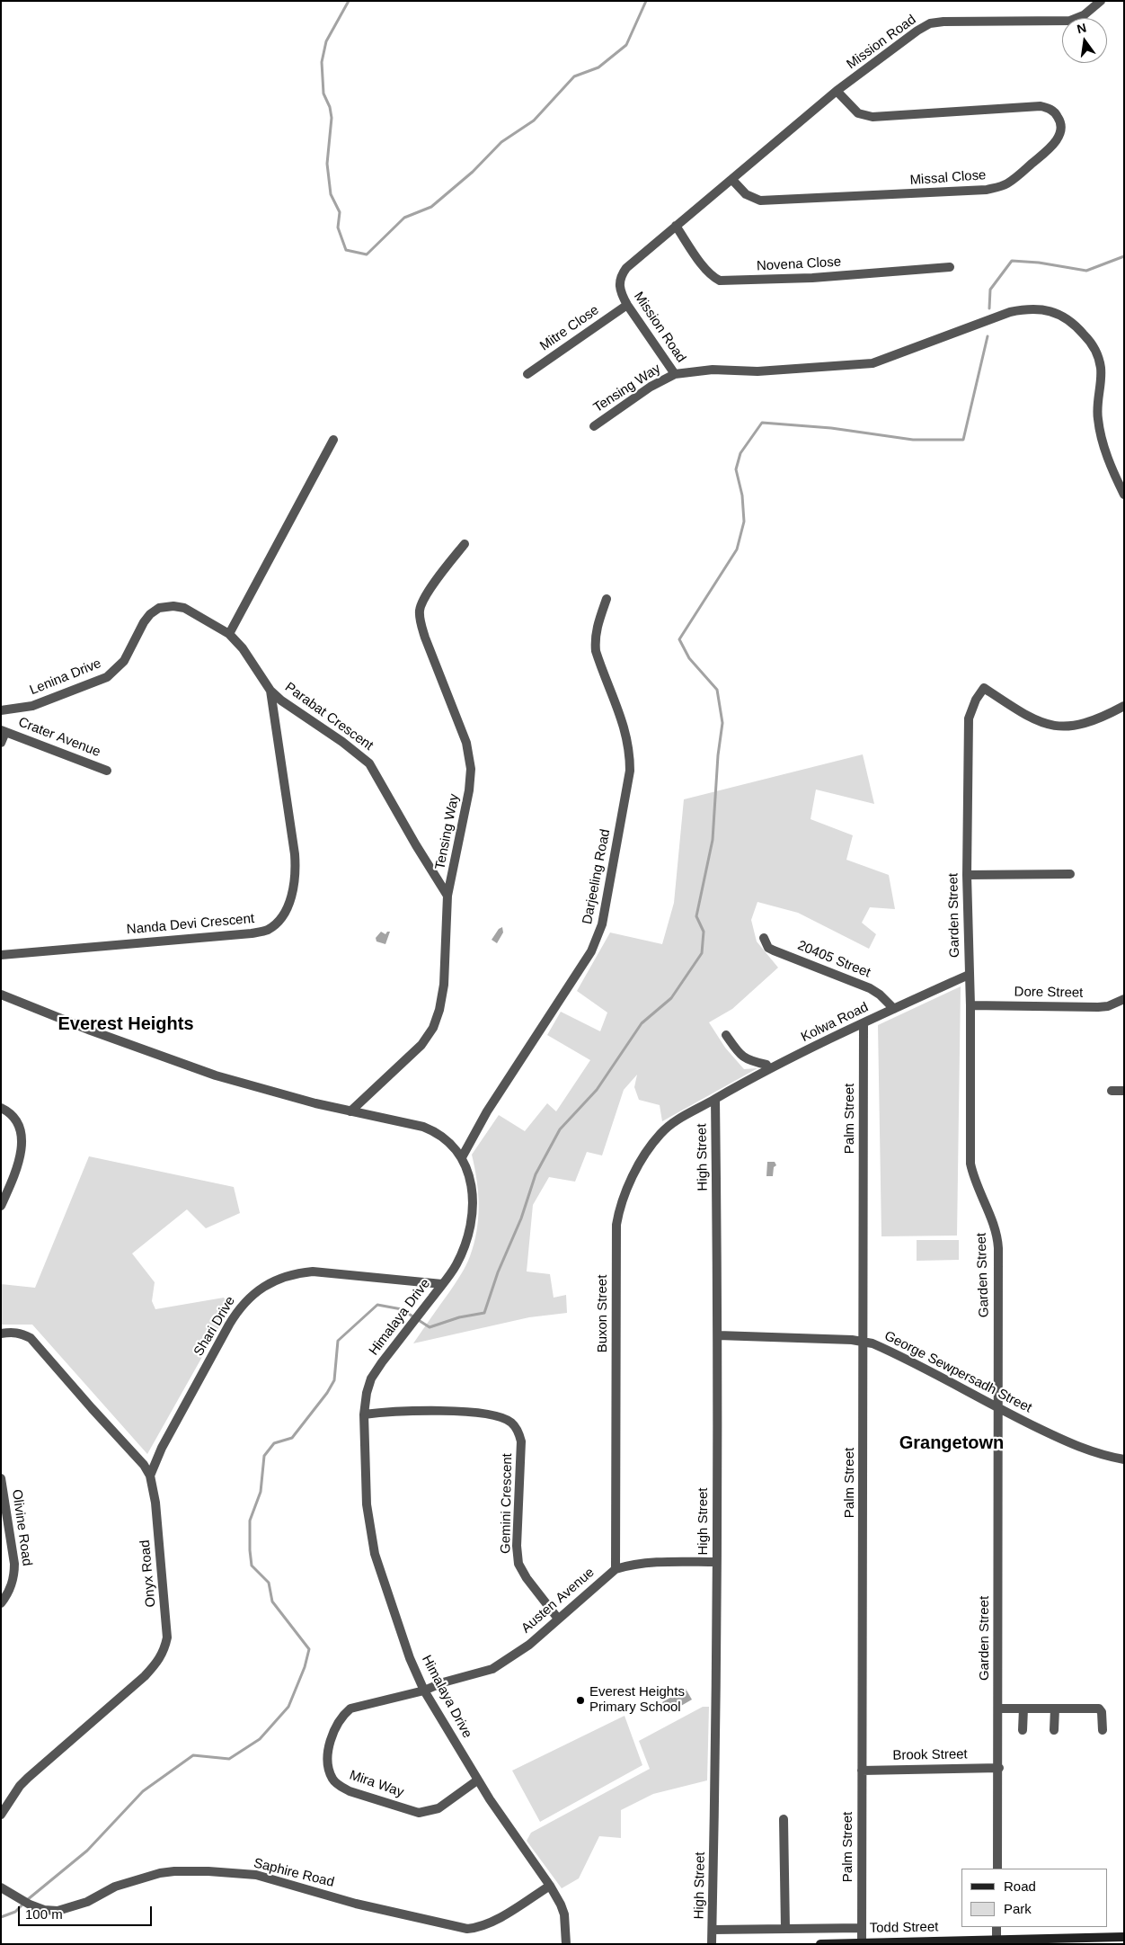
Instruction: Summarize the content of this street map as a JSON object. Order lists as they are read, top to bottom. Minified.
{"streets":{"street":["Mission Road","Missal Close","Novena Close","Mitre Close","Tensing Way","Lenina Drive","Parabat Crescent","Crater Avenue","Darjeeling Road","Garden Street","Nanda Devi Crescent","20405 Street","Dore Street","Kolwa Road","Palm Street","High Street","Buxon Street","Himalaya Drive","Shari Drive","George Sewpersadh Street","Gemini Crescent","Olivine Road","Onyx Road","Austen Avenue","Brook Street","Mira Way","Saphire Road","Todd Street"]},"crossings":[["Mission Road","Missal Close"],["Mission Road","Novena Close"],["Mission Road","Mitre Close"],["Mission Road","Tensing Way"],["Tensing Way","Parabat Crescent"],["Tensing Way","Himalaya Drive"],["Lenina Drive","Parabat Crescent"],["Parabat Crescent","Nanda Devi Crescent"],["Darjeeling Road","Himalaya Drive"],["Garden Street","Dore Street"],["Garden Street","Kolwa Road"],["Garden Street","George Sewpersadh Street"],["Garden Street","Brook Street"],["20405 Street","Kolwa Road"],["Kolwa Road","Palm Street"],["Kolwa Road","High Street"],["Kolwa Road","Buxon Street"],["Palm Street","George Sewpersadh Street"],["Palm Street","Brook Street"],["Palm Street","Todd Street"],["High Street","Buxon Street"],["High Street","George Sewpersadh Street"],["High Street","Austen Avenue"],["Buxon Street","Austen Avenue"],["Himalaya Drive","Shari Drive"],["Himalaya Drive","Gemini Crescent"],["Himalaya Drive","Austen Avenue"],["Himalaya Drive","Mira Way"],["Himalaya Drive","Saphire Road"],["Shari Drive","Onyx Road"],["Gemini Crescent","Austen Avenue"],["Austen Avenue","Mira Way"]],"districts":["Everest Heights","Grangetown"],"places":["Everest Heights Primary School"],"legend":["Road","Park"],"scale_bar":"100 m","north":"top"}
